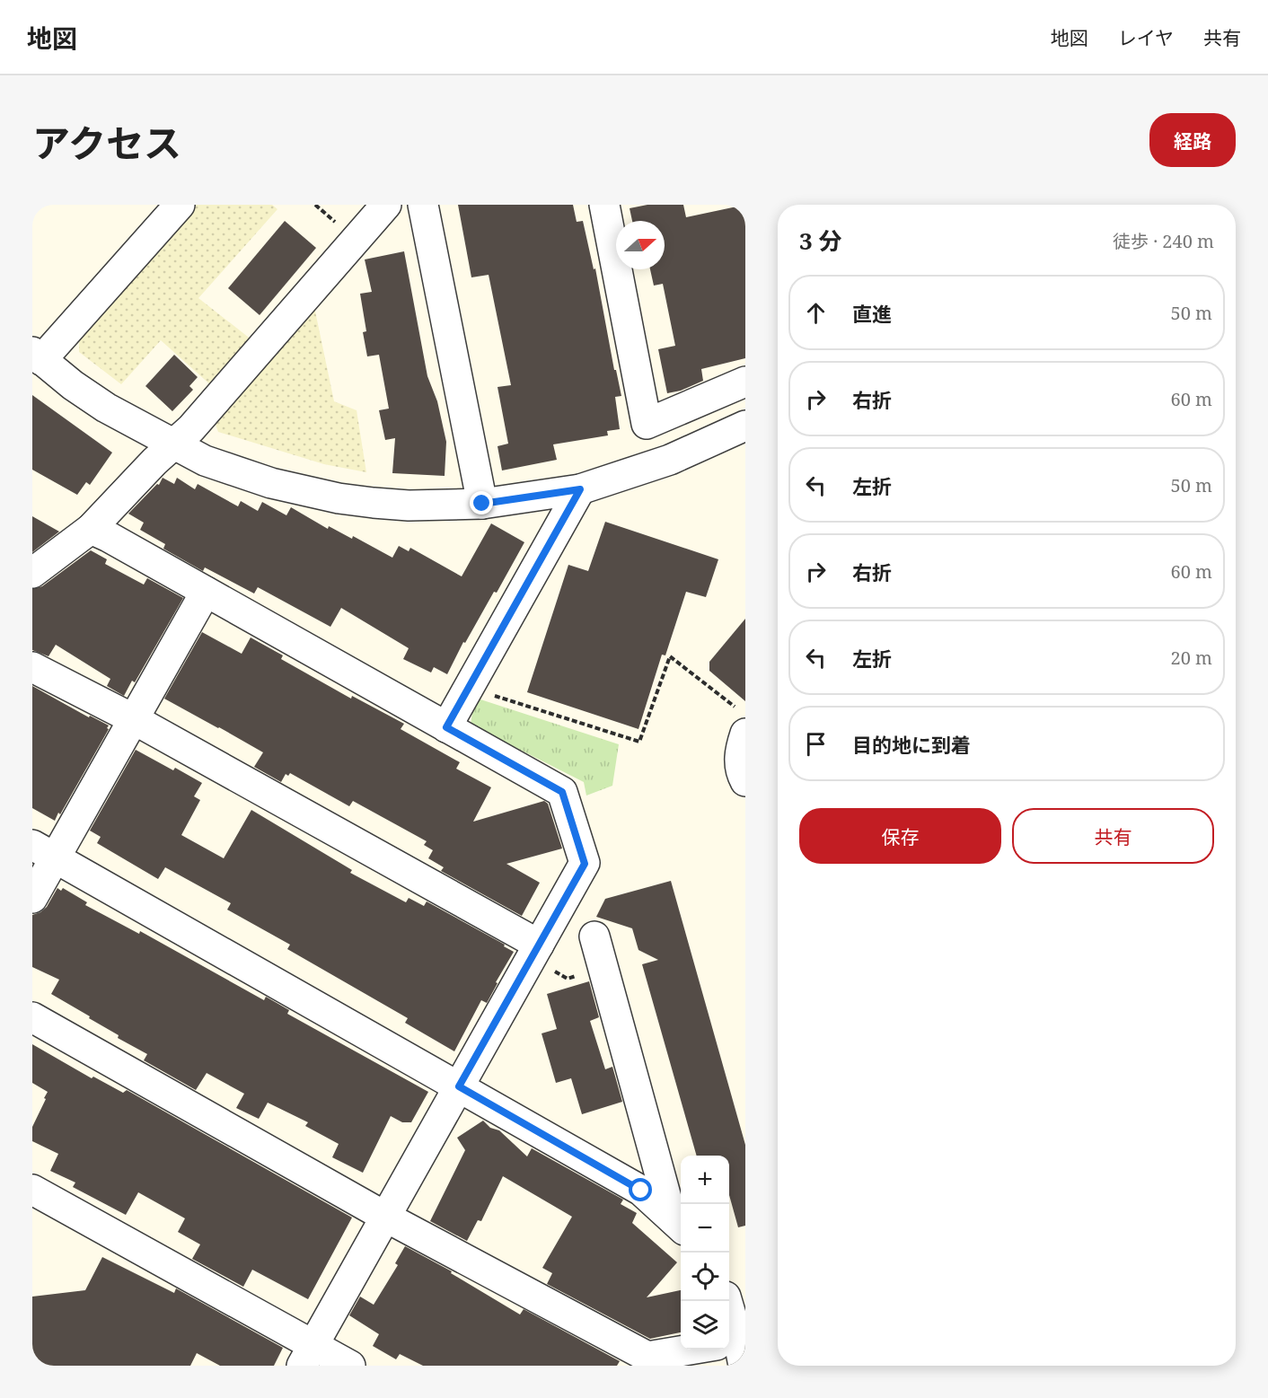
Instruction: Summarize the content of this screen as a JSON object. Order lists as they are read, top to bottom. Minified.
{"north":"right","page":{"header":"地図","nav":["地図","レイヤ","共有"],"title":"アクセス","buttons":["経路",["保存","共有"]],"heading":["3 分","徒歩 · 240 m"],"list":[["直進","50 m"],["右折","60 m"],["左折","50 m"],["右折","60 m"],["左折","20 m"],"目的地に到着"],"map_buttons":["+","−"]}}
